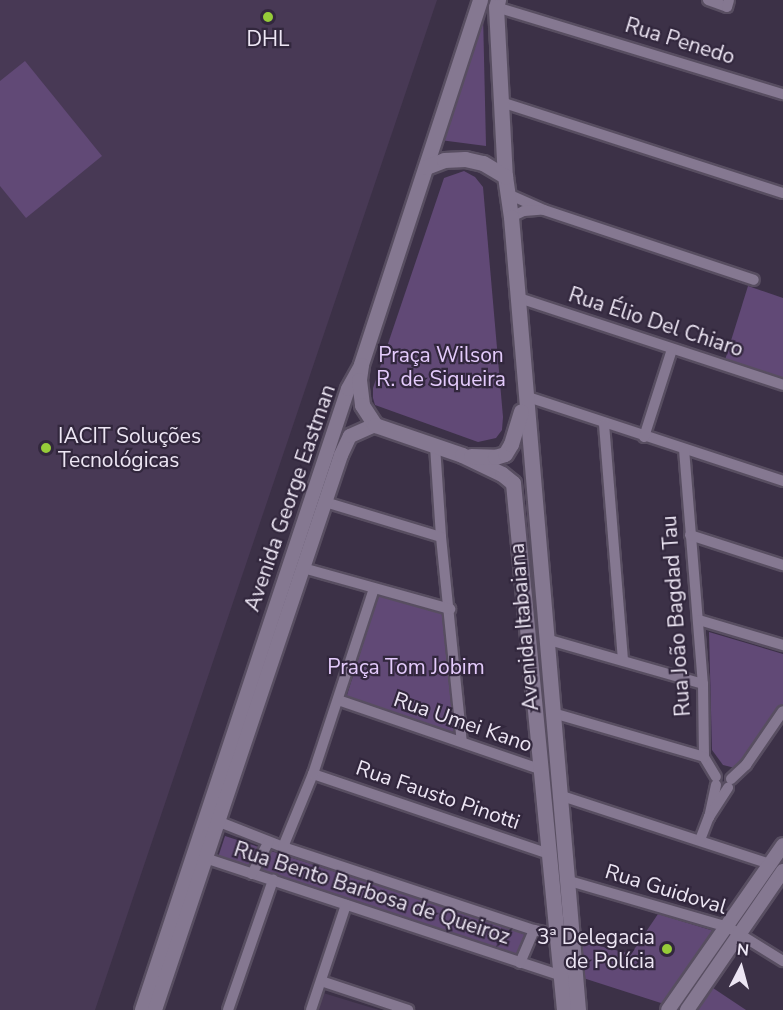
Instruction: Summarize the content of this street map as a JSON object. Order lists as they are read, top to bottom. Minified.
{"streets":{"main road":["Avenida George Eastman","Avenida Itabaiana"],"street":["Rua Penedo","Rua Élio Del Chiaro","Rua João Bagdad Tau","Rua Umei Kano","Rua Fausto Pinotti","Rua Guidoval","Rua Bento Barbosa de Queiroz"]},"crossings":[["Rua Élio Del Chiaro","Avenida Itabaiana"],["Avenida George Eastman","Rua Bento Barbosa de Queiroz"],["Avenida Itabaiana","Rua Umei Kano"],["Avenida Itabaiana","Rua Fausto Pinotti"],["Avenida Itabaiana","Rua Guidoval"],["Avenida Itabaiana","Rua Bento Barbosa de Queiroz"]],"parks":["Praça Wilson R. de Siqueira","Praça Tom Jobim"],"places":["DHL","IACIT Soluções Tecnológicas","3ª Delegacia de Polícia"],"north":"top"}
